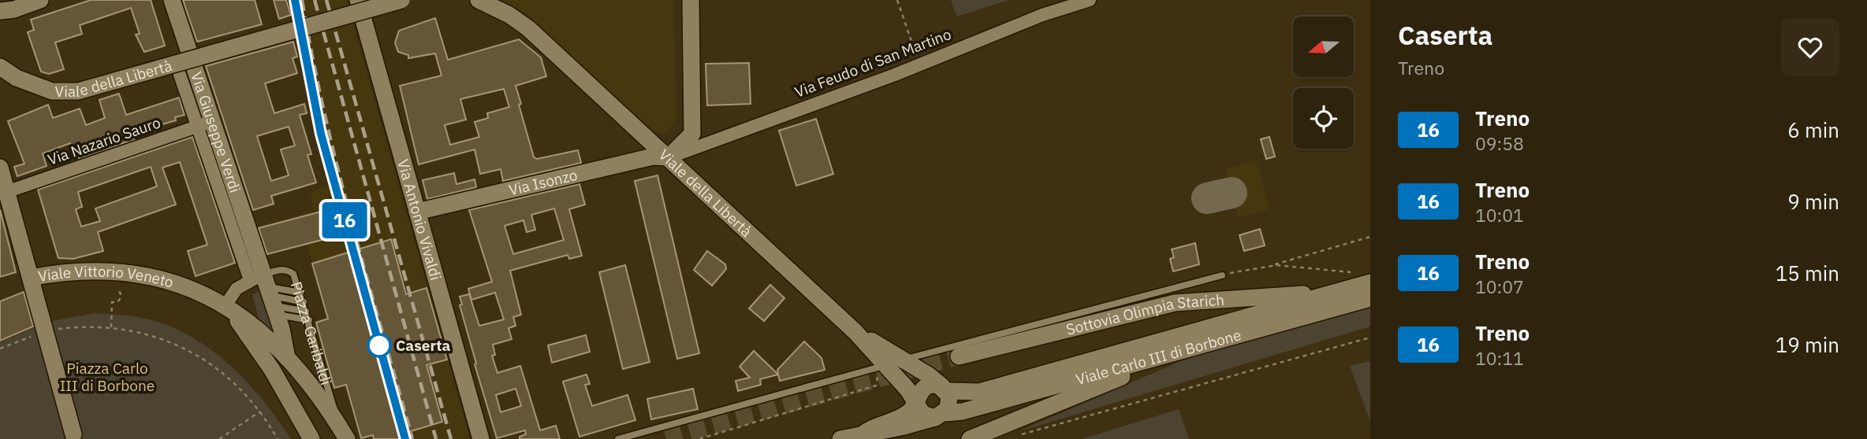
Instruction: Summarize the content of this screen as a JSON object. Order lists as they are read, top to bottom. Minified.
{"streets":{"street":["Via Feudo di San Martino","Viale della Libertà","Via Giuseppe Verdi","Via Nazario Sauro","Via Isonzo","Via Antonio Vivaldi","Viale Vittorio Veneto","Sottovia Olimpia Starich","Piazza Garibaldi","Viale Carlo III di Borbone"]},"crossings":[["Via Feudo di San Martino","Viale della Libertà"],["Via Feudo di San Martino","Via Isonzo"],["Viale della Libertà","Via Isonzo"],["Viale della Libertà","Viale Carlo III di Borbone"],["Via Giuseppe Verdi","Via Nazario Sauro"],["Via Giuseppe Verdi","Piazza Garibaldi"],["Via Nazario Sauro","Viale Vittorio Veneto"],["Via Isonzo","Via Antonio Vivaldi"],["Viale Vittorio Veneto","Piazza Garibaldi"],["Sottovia Olimpia Starich","Viale Carlo III di Borbone"]],"parks":["Piazza Carlo III di Borbone"],"places":["Caserta"],"north":"left","page":{"on_map":"16","heading":["Caserta","Treno"],"list":[{"mark":"16","name":"Treno","note":"09:58","value":"6 min"},{"mark":"16","name":"Treno","note":"10:01","value":"9 min"},{"mark":"16","name":"Treno","note":"10:07","value":"15 min"},{"mark":"16","name":"Treno","note":"10:11","value":"19 min"}]}}
